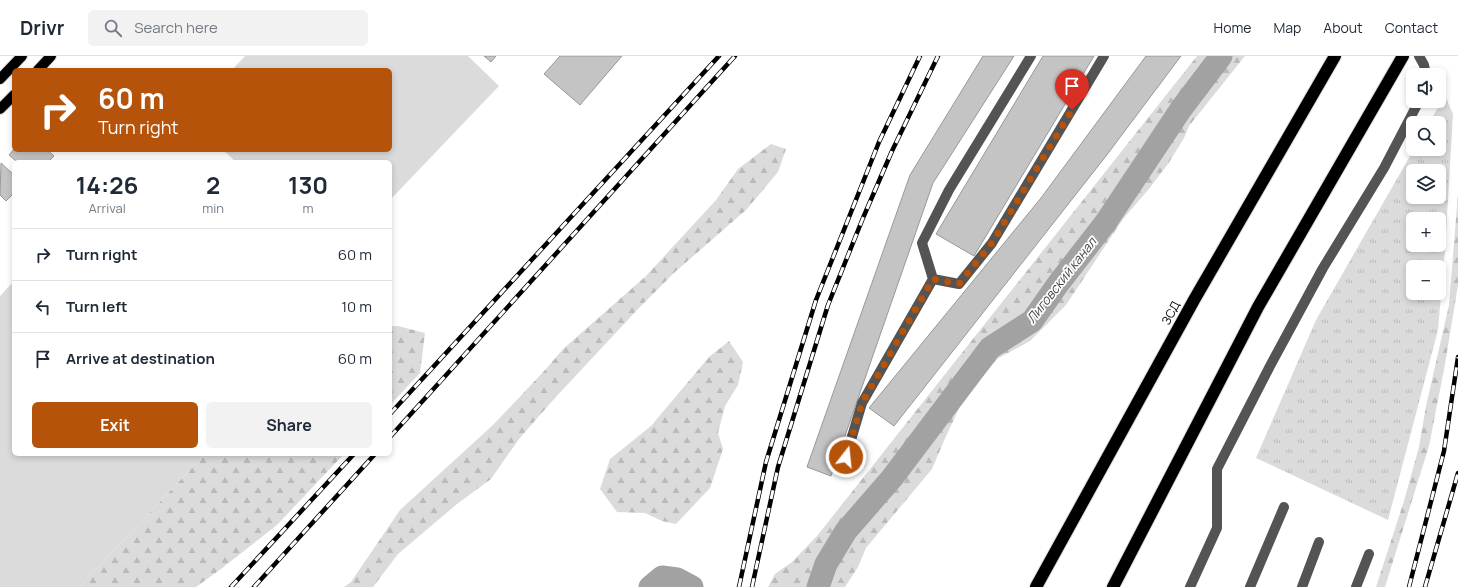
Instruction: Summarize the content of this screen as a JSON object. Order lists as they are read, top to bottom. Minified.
{"streets":{"highway":["ЗСД"]},"water":["Лиговский канал"],"page":{"header":"Drivr","search":"Search here","nav":["Home","Map","About","Contact"],"map_buttons":["+","−"],"turn":["60 m","Turn right"],"eta":["14:26","Arrival","2","min","130","m"],"list":[{"name":"Turn right","value":"60 m"},{"name":"Turn left","value":"10 m"},{"name":"Arrive at destination","value":"60 m"}],"buttons":["Exit","Share"]}}
